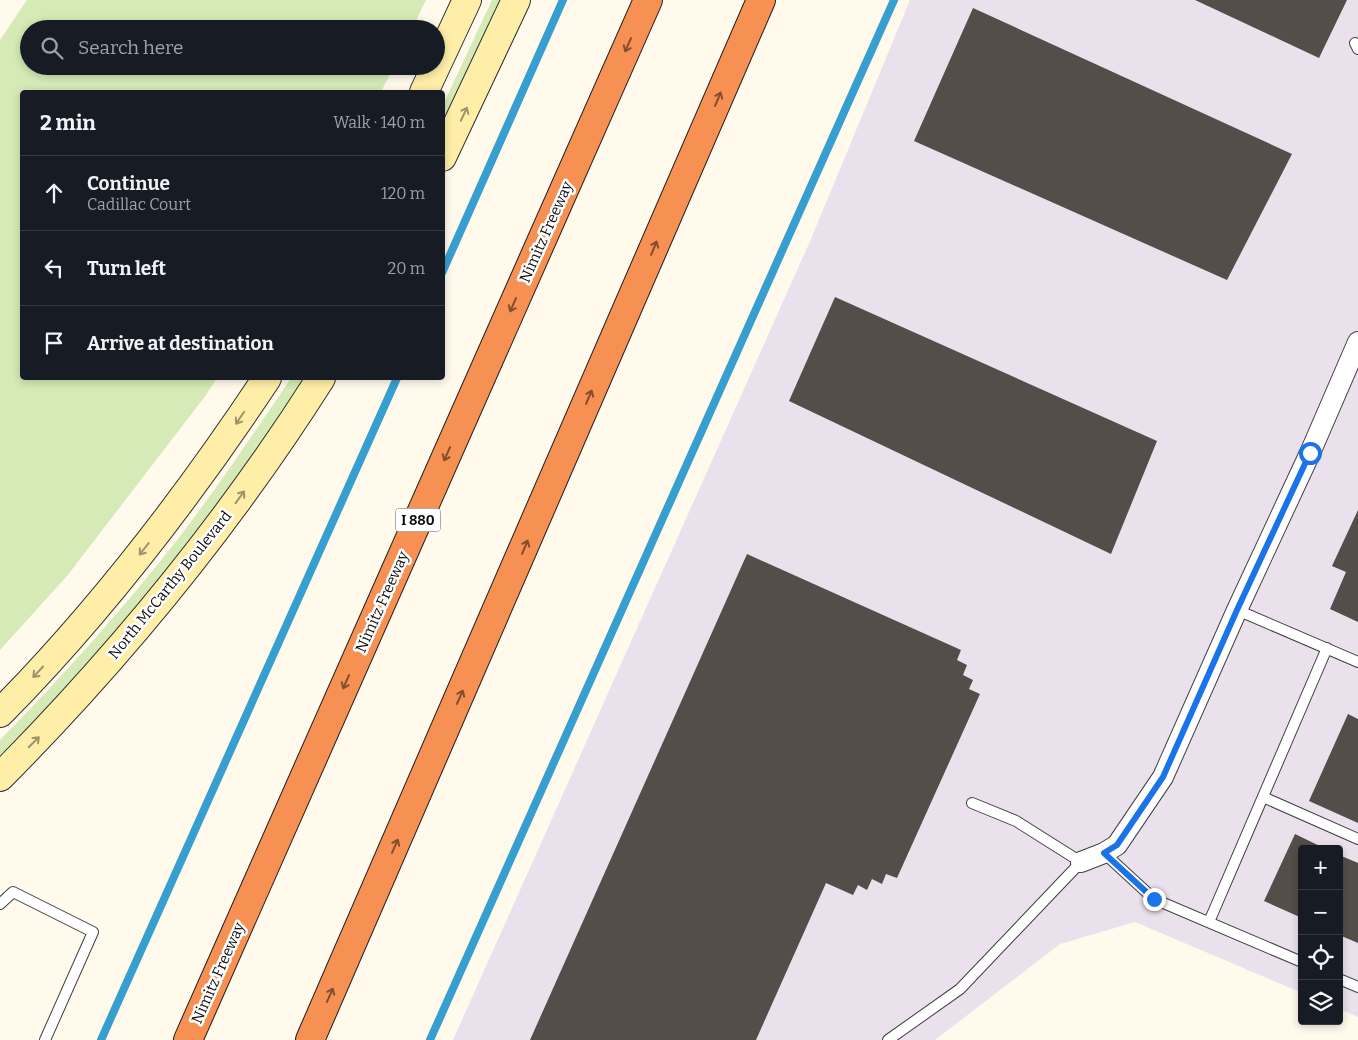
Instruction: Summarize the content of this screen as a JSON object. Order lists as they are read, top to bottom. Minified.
{"streets":{"highway":["Nimitz Freeway","I 880"],"main road":["North McCarthy Boulevard"]},"page":{"search":"Search here","heading":["2 min","Walk · 140 m"],"list":[["Continue","Cadillac Court","120 m"],["Turn left","20 m"],"Arrive at destination"],"map_buttons":["+","−"]}}
